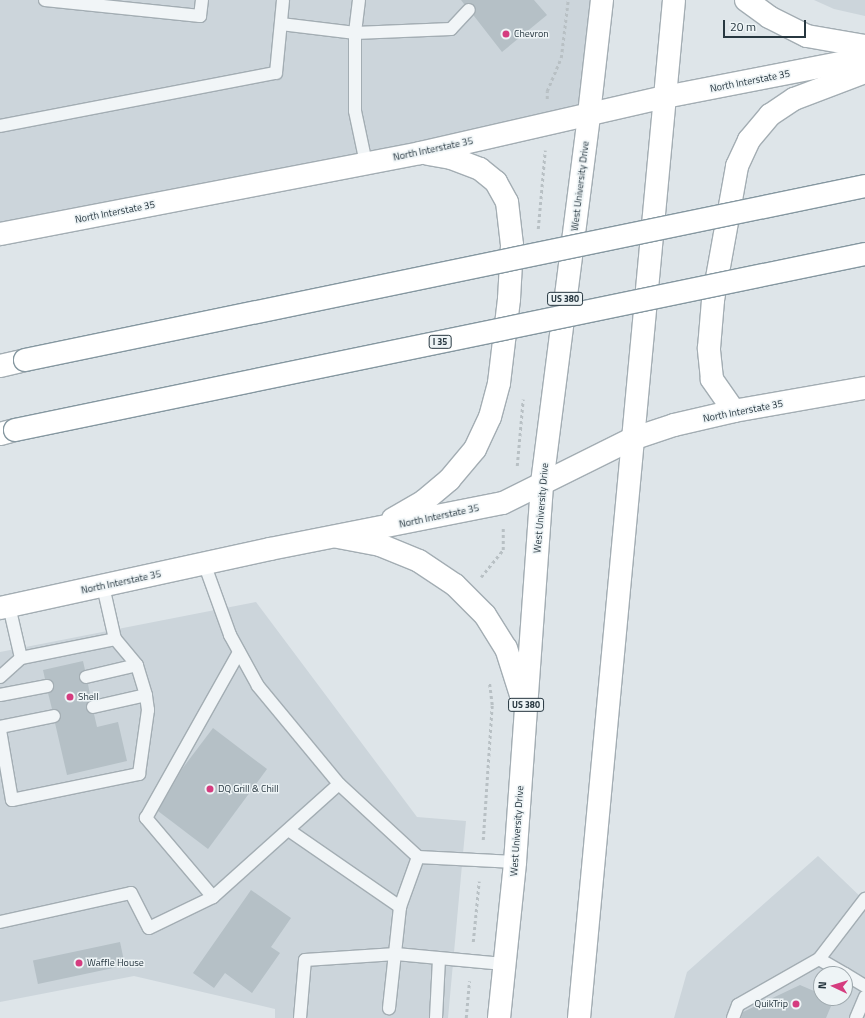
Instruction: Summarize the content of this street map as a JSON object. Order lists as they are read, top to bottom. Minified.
{"streets":{"main road":["North Interstate 35","West University Drive","US 380","I 35"]},"crossings":[["North Interstate 35","West University Drive"]],"places":["Chevron","Shell","DQ Grill & Chill","Waffle House","QuikTrip"],"scale_bar":"20 m","north":"left"}
